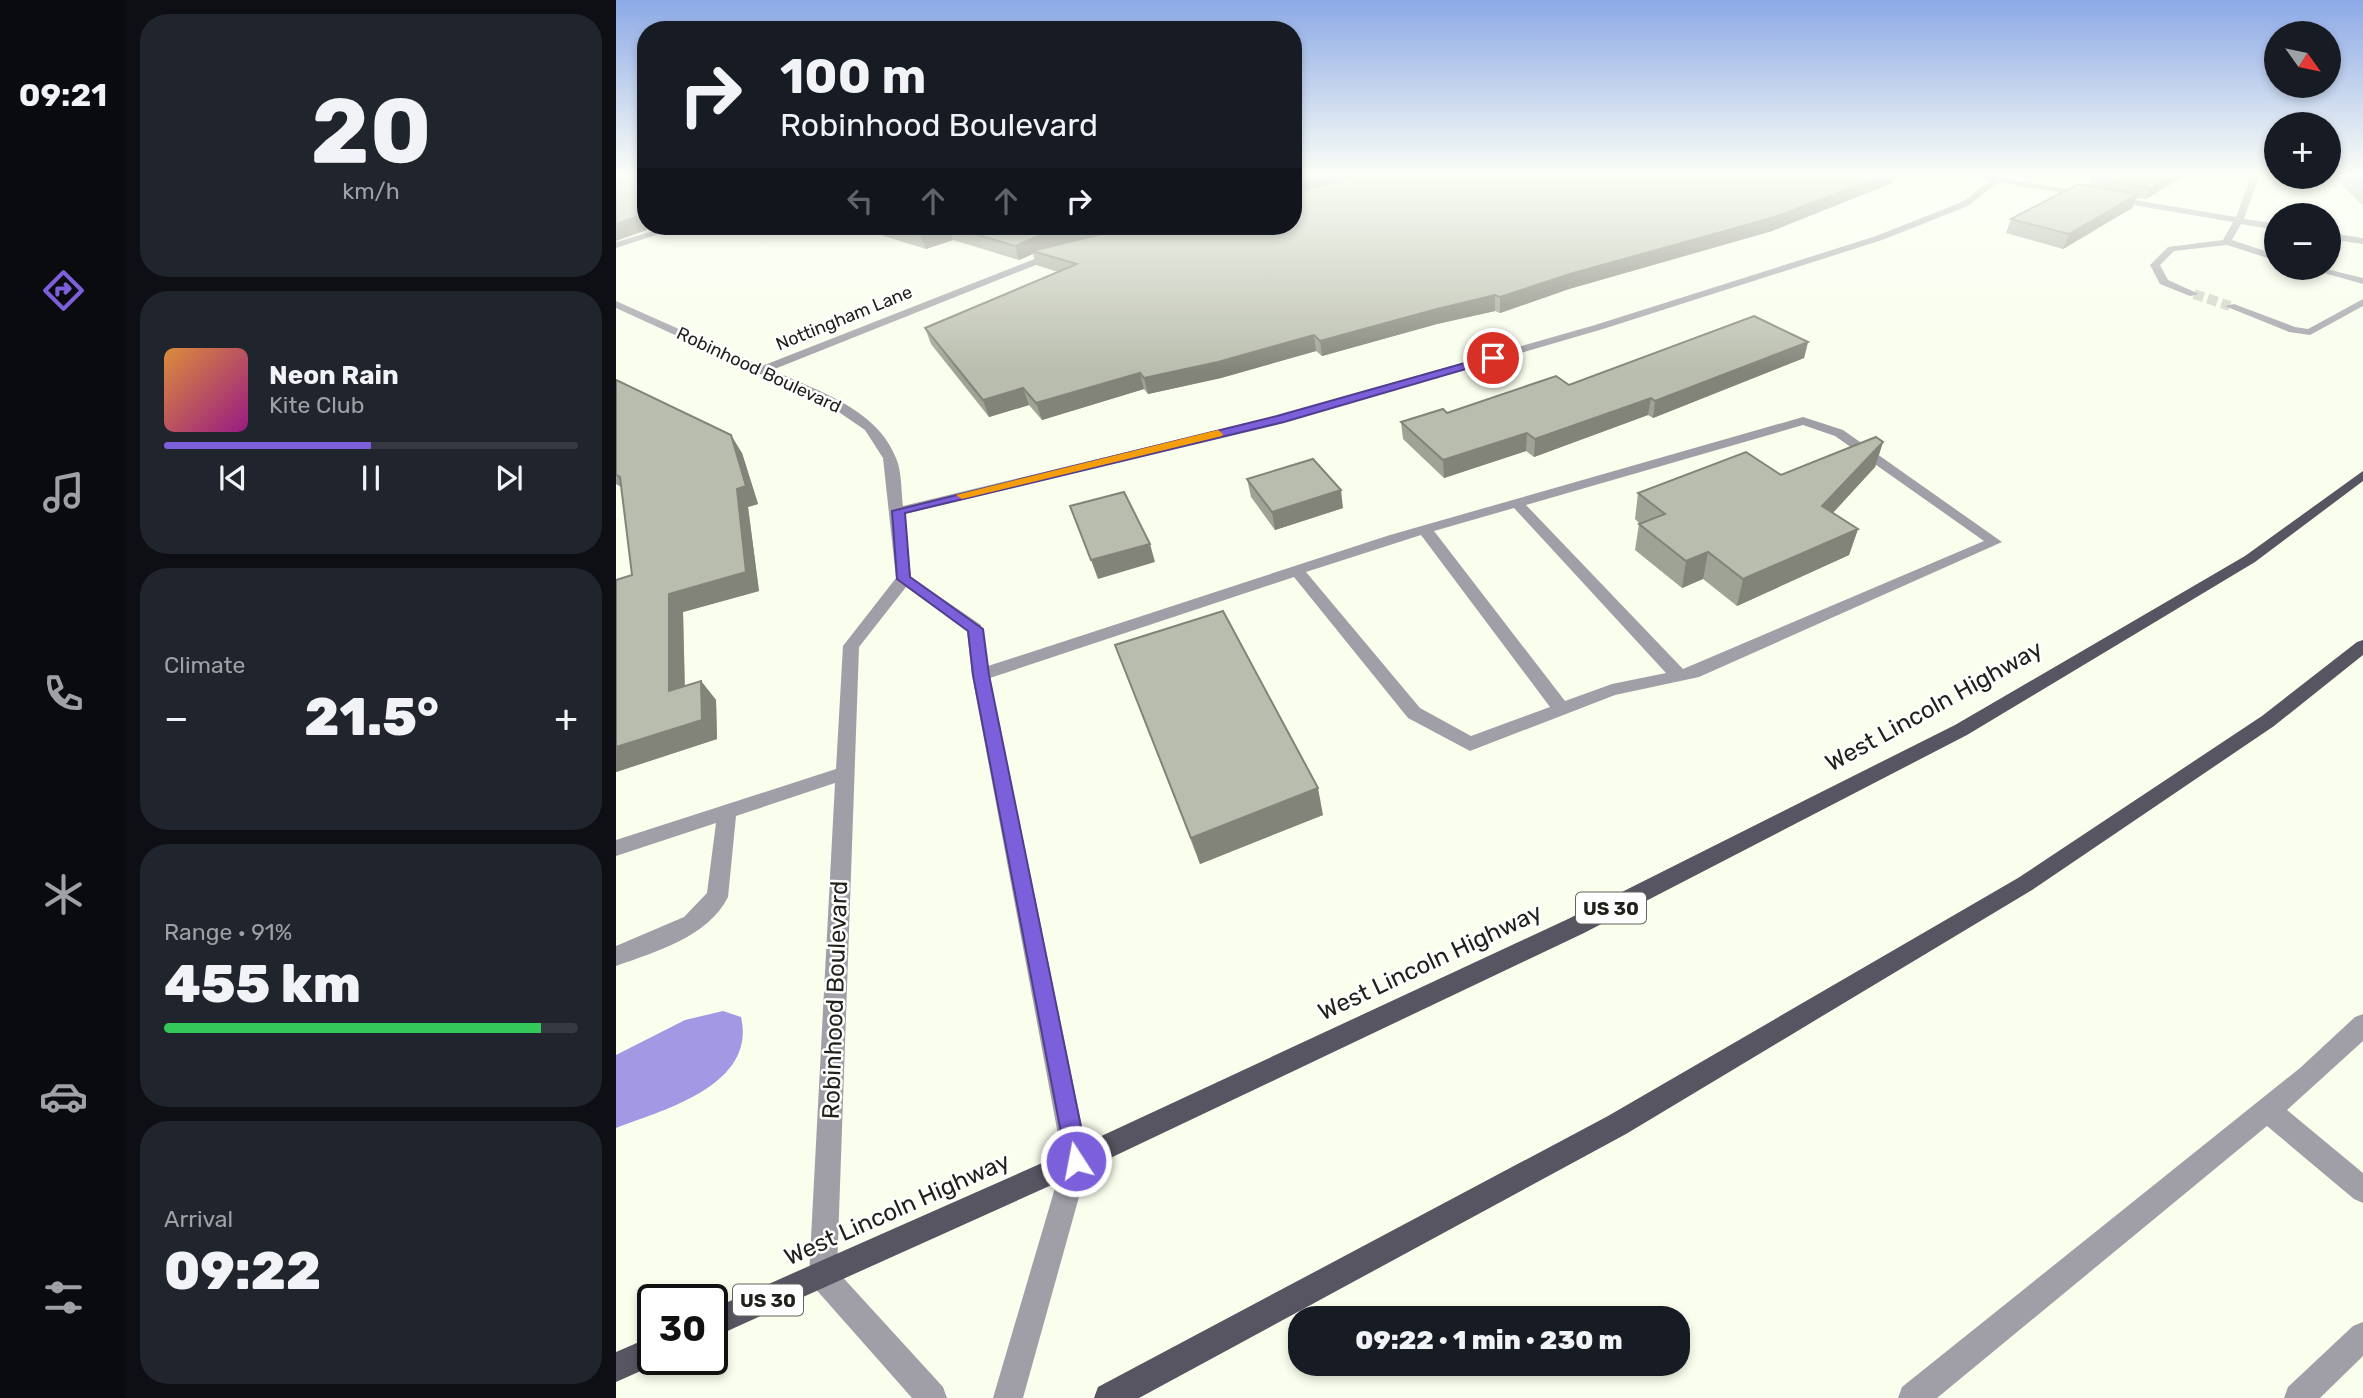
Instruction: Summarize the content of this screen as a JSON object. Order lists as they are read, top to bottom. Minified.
{"streets":{"main road":["West Lincoln Highway","US 30"],"street":["Nottingham Lane","Robinhood Boulevard"]},"crossings":[["Nottingham Lane","Robinhood Boulevard"],["Robinhood Boulevard","West Lincoln Highway"]],"north":"bottom right","page":{"tabs":"09:21","tile":[["20","km/h"],"Climate",["Range · 91%","455 km"],["Arrival","09:22"]],"map_buttons":["+","−"],"turn":["100 m","Robinhood Boulevard"],"song":["Neon Rain","Kite Club"],"heat":["−","21.5°","+"],"limit":"30","trip":"09:22 · 1 min · 230 m"}}
